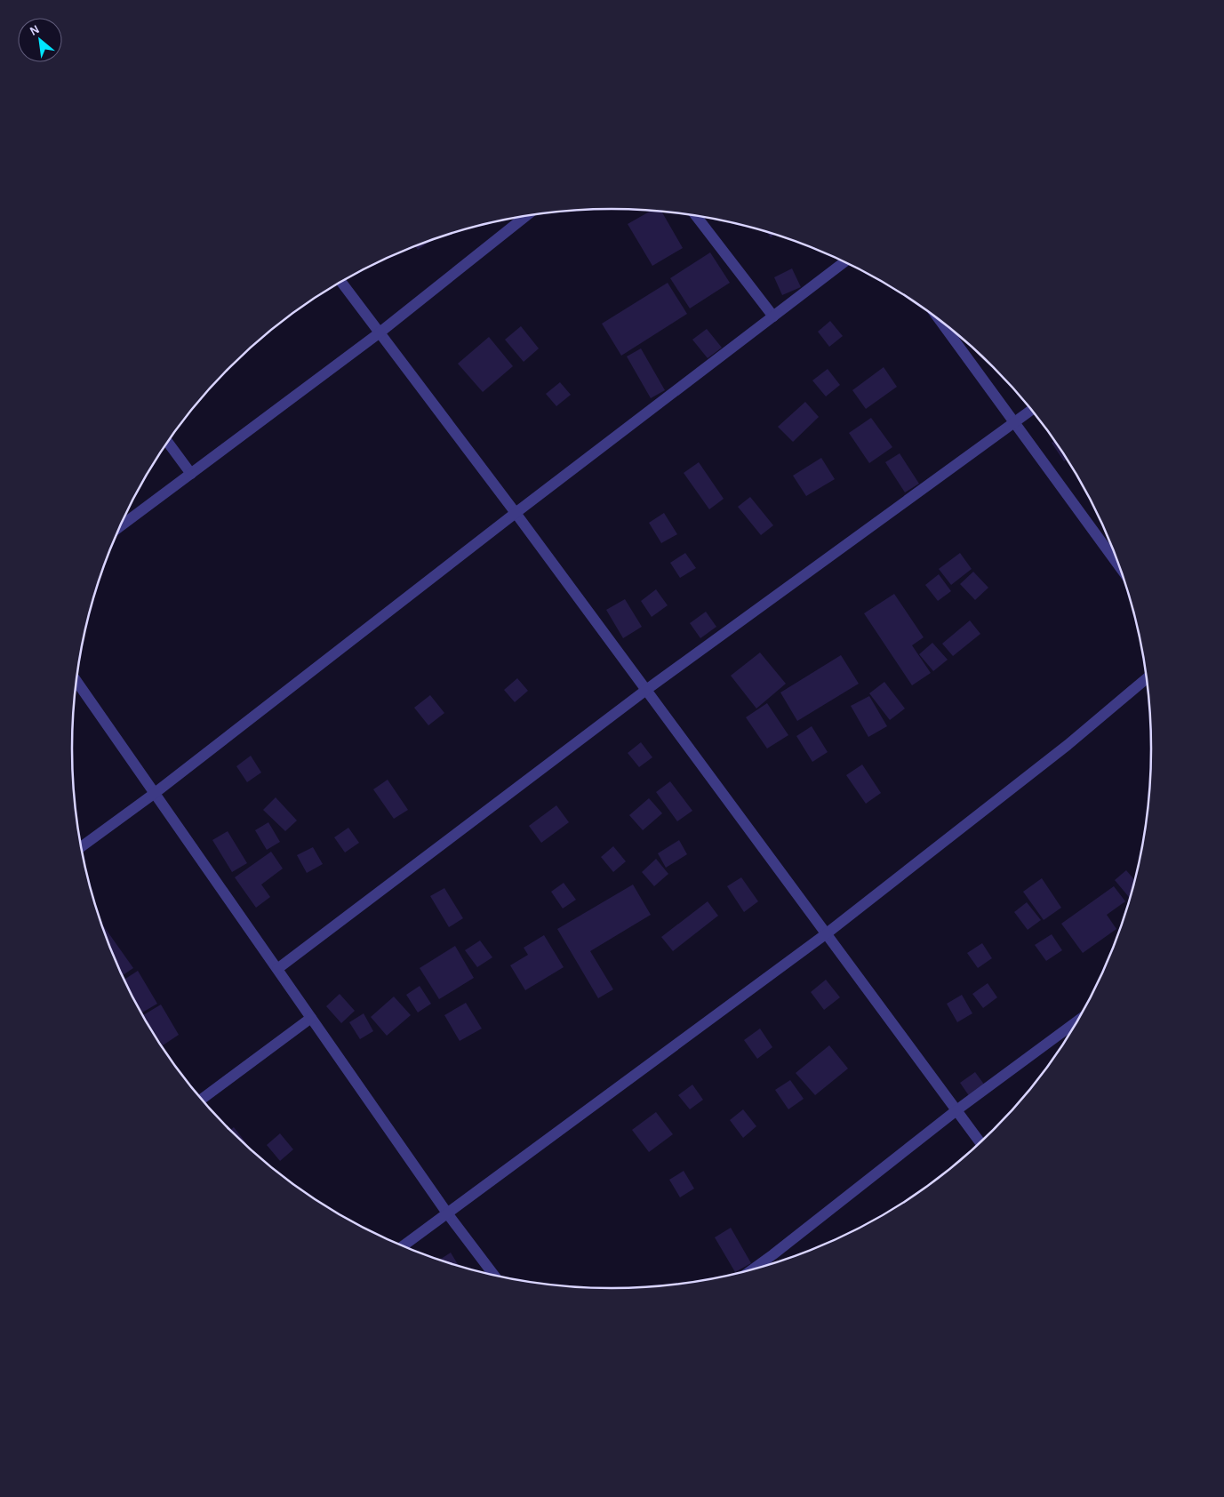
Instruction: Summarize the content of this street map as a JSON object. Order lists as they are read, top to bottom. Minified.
{"north":"top left"}
